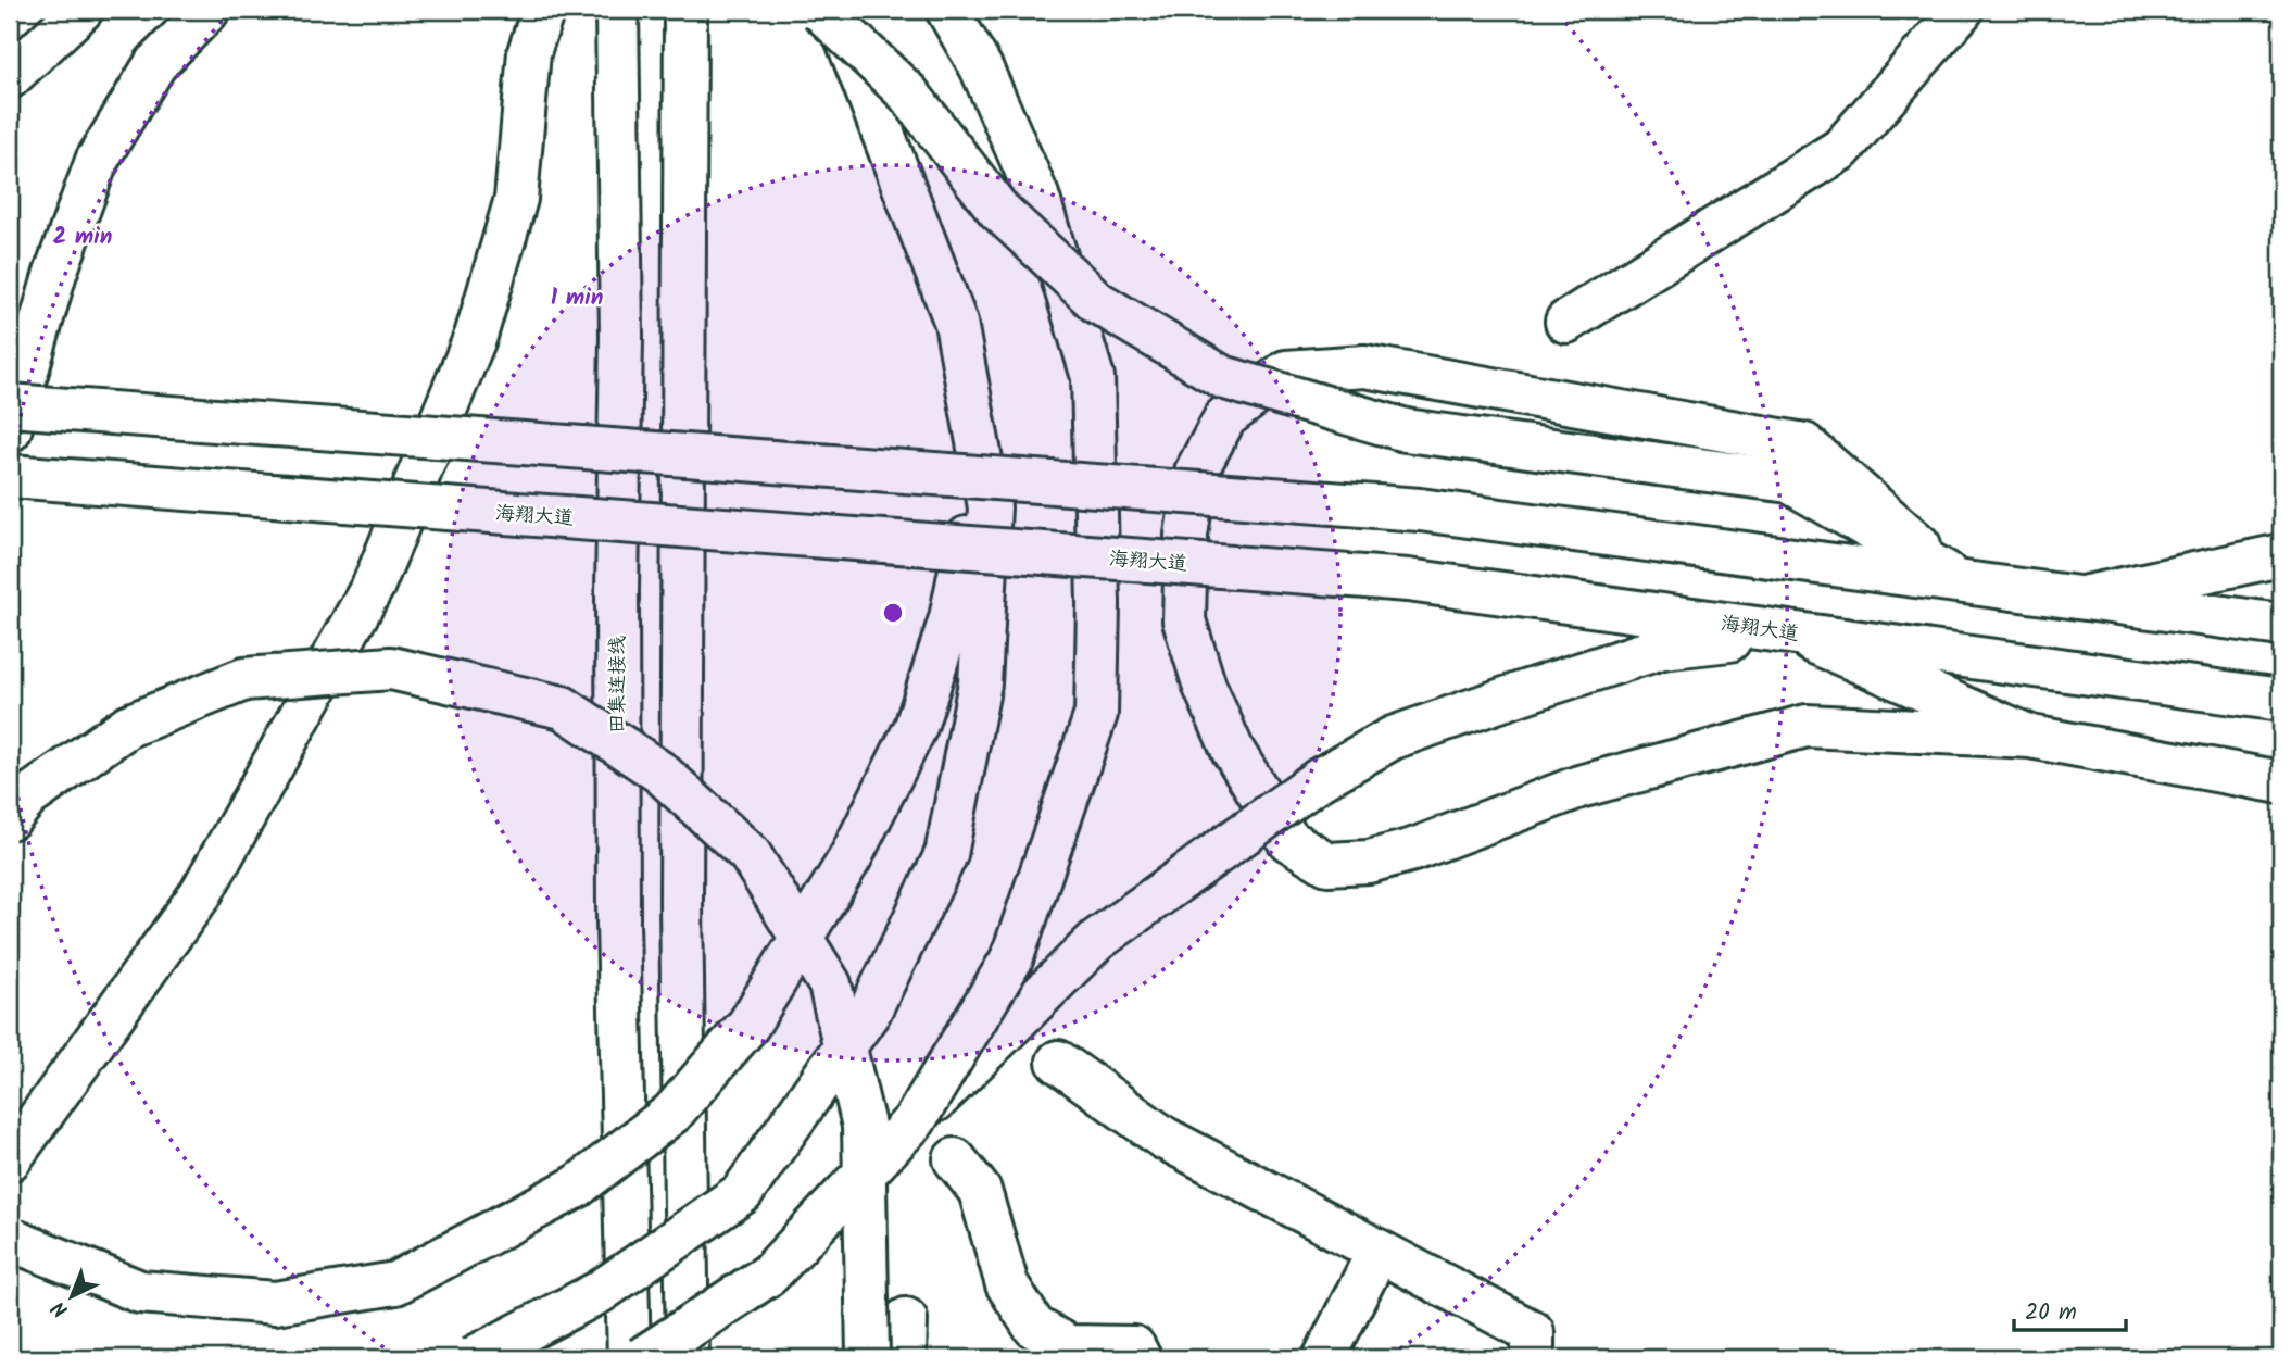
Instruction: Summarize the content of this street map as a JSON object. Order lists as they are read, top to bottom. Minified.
{"streets":{"main road":["海翔大道","田集连接线"]},"scale_bar":"20 m","north":"bottom left","rings":["2 min","1 min"]}
